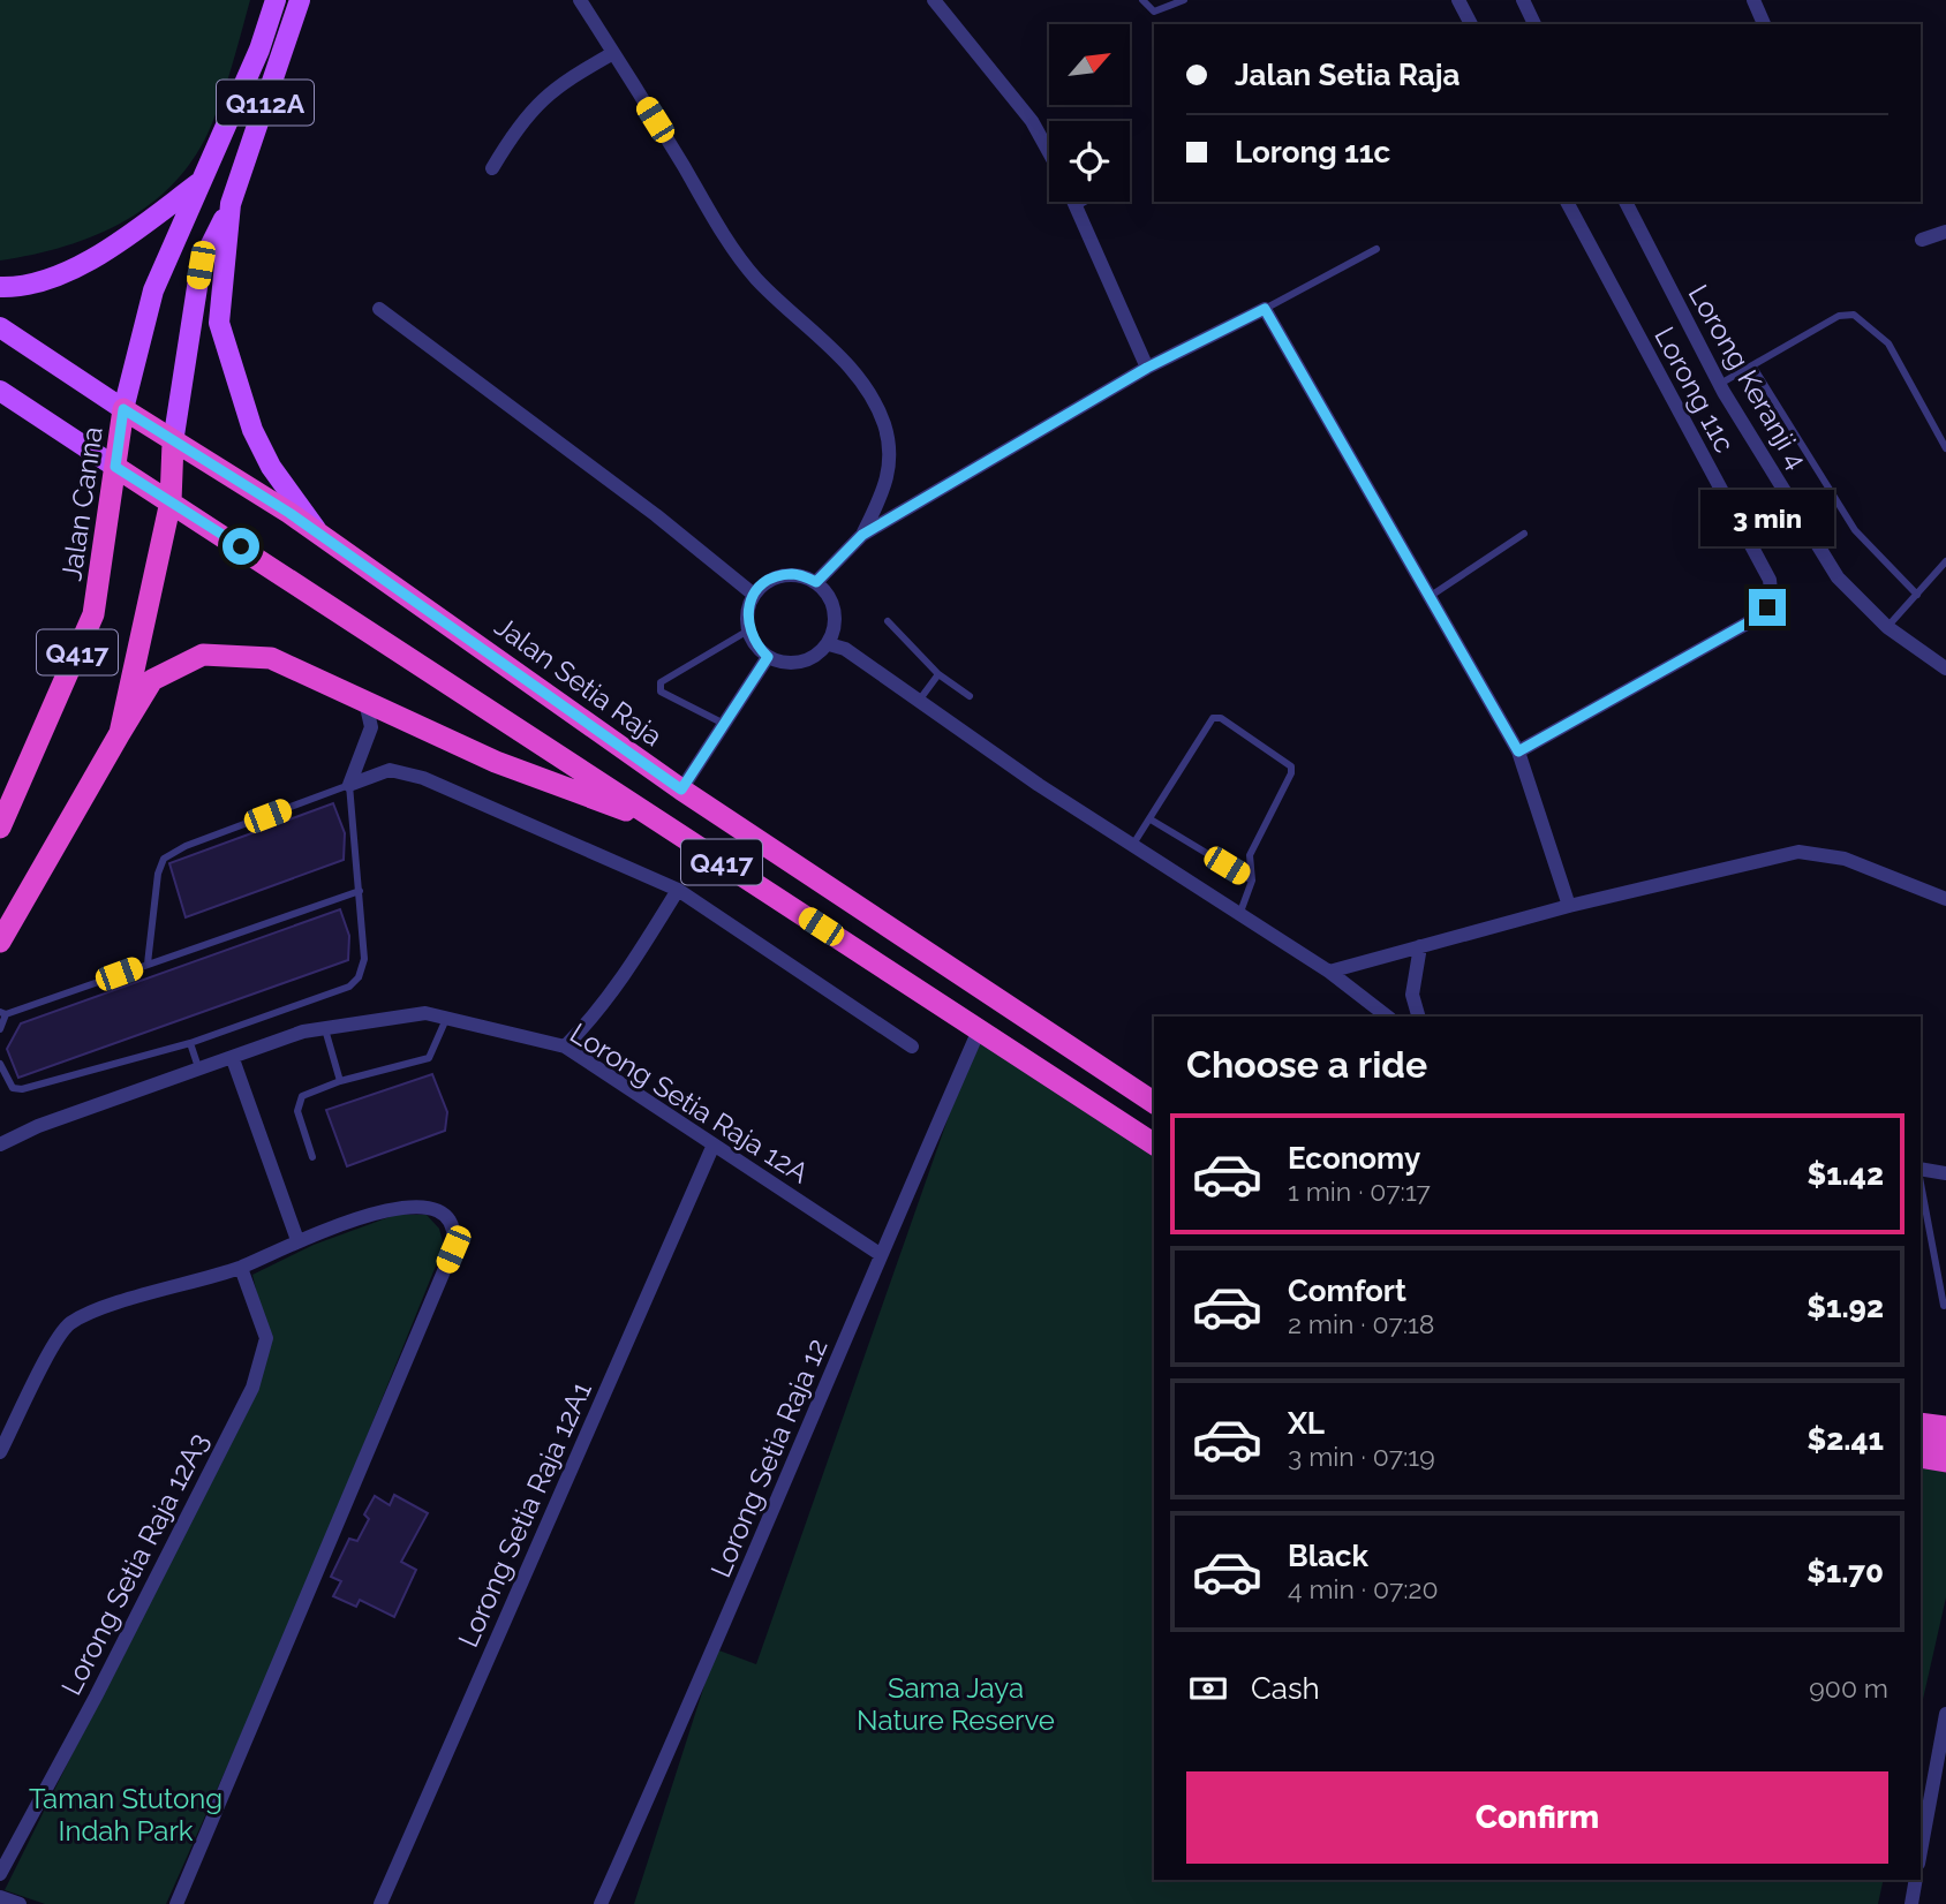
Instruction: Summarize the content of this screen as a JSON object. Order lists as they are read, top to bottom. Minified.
{"streets":{"highway":["Jalan Canna","Q417","Jalan Setia Raja"],"main road":["Q112A"],"street":["Lorong Keranji 4","Lorong 11c","Lorong Setia Raja 12A","Lorong Setia Raja 12","Lorong Setia Raja 12A1","Lorong Setia Raja 12A3"]},"crossings":[["Jalan Canna","Q417"],["Q417","Jalan Setia Raja"],["Q417","Lorong Setia Raja 12"],["Lorong Setia Raja 12A","Lorong Setia Raja 12"],["Lorong Setia Raja 12A","Lorong Setia Raja 12A1"]],"parks":["Sama Jaya Nature Reserve","Taman Stutong Indah Park"],"north":"top right","page":{"banner":["Jalan Setia Raja","Lorong 11c"],"bubble":"3 min","heading":"Choose a ride","list":[{"name":"Economy","note":"1 min · 07:17","value":"$1.42"},{"name":"Comfort","note":"2 min · 07:18","value":"$1.92"},{"name":"XL","note":"3 min · 07:19","value":"$2.41"},{"name":"Black","note":"4 min · 07:20","value":"$1.70"}],"pay":["Cash","900 m"],"buttons":"Confirm"}}
